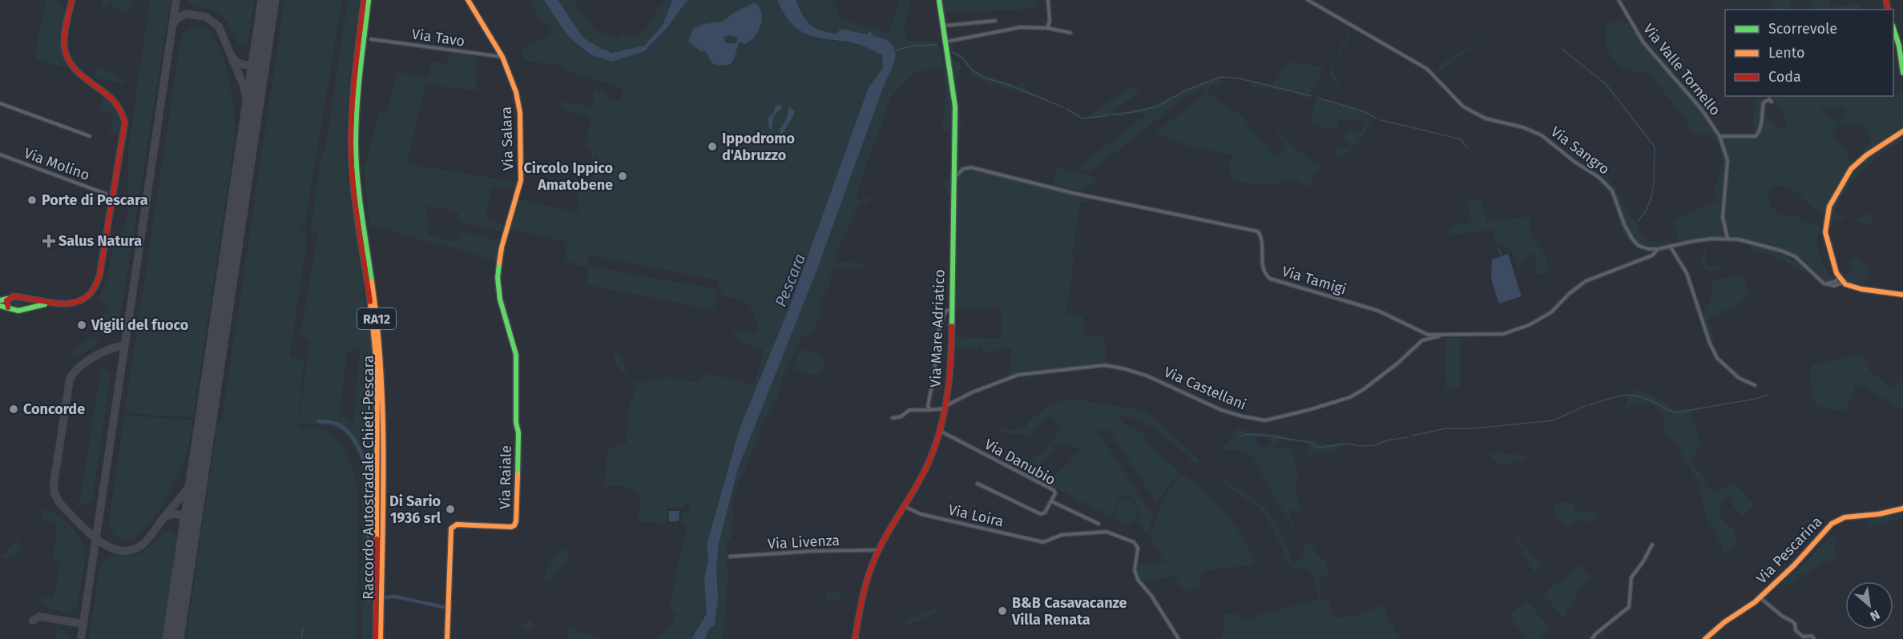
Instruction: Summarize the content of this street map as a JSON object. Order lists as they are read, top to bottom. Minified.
{"streets":{"main road":["Via Salara","RA12","Via Mare Adriatico","Raccordo Autostradale Chieti-Pescara","Via Raiale","Via Pescarina"],"street":["Via Tavo","Via Valle Tornello","Via Sangro","Via Molino","Via Tamigi","Via Castellani","Via Danubio","Via Loira","Via Livenza"]},"crossings":[["Via Tavo","Via Salara"],["Via Salara","Via Raiale"],["Via Sangro","Via Tamigi"],["Via Tamigi","Via Mare Adriatico"],["Via Tamigi","Via Castellani"],["Via Mare Adriatico","Via Castellani"],["Via Mare Adriatico","Via Danubio"],["Via Mare Adriatico","Via Loira"],["Via Mare Adriatico","Via Livenza"]],"water":["Pescara"],"places":{"other":["Ippodromo d'Abruzzo","Circolo Ippico Amatobene","Porte di Pescara","Vigili del fuoco","Concorde","Di Sario 1936 srl","B&B Casavacanze Villa Renata"],"health":["Salus Natura"]},"legend":["Scorrevole","Lento","Coda"],"north":"bottom right"}
